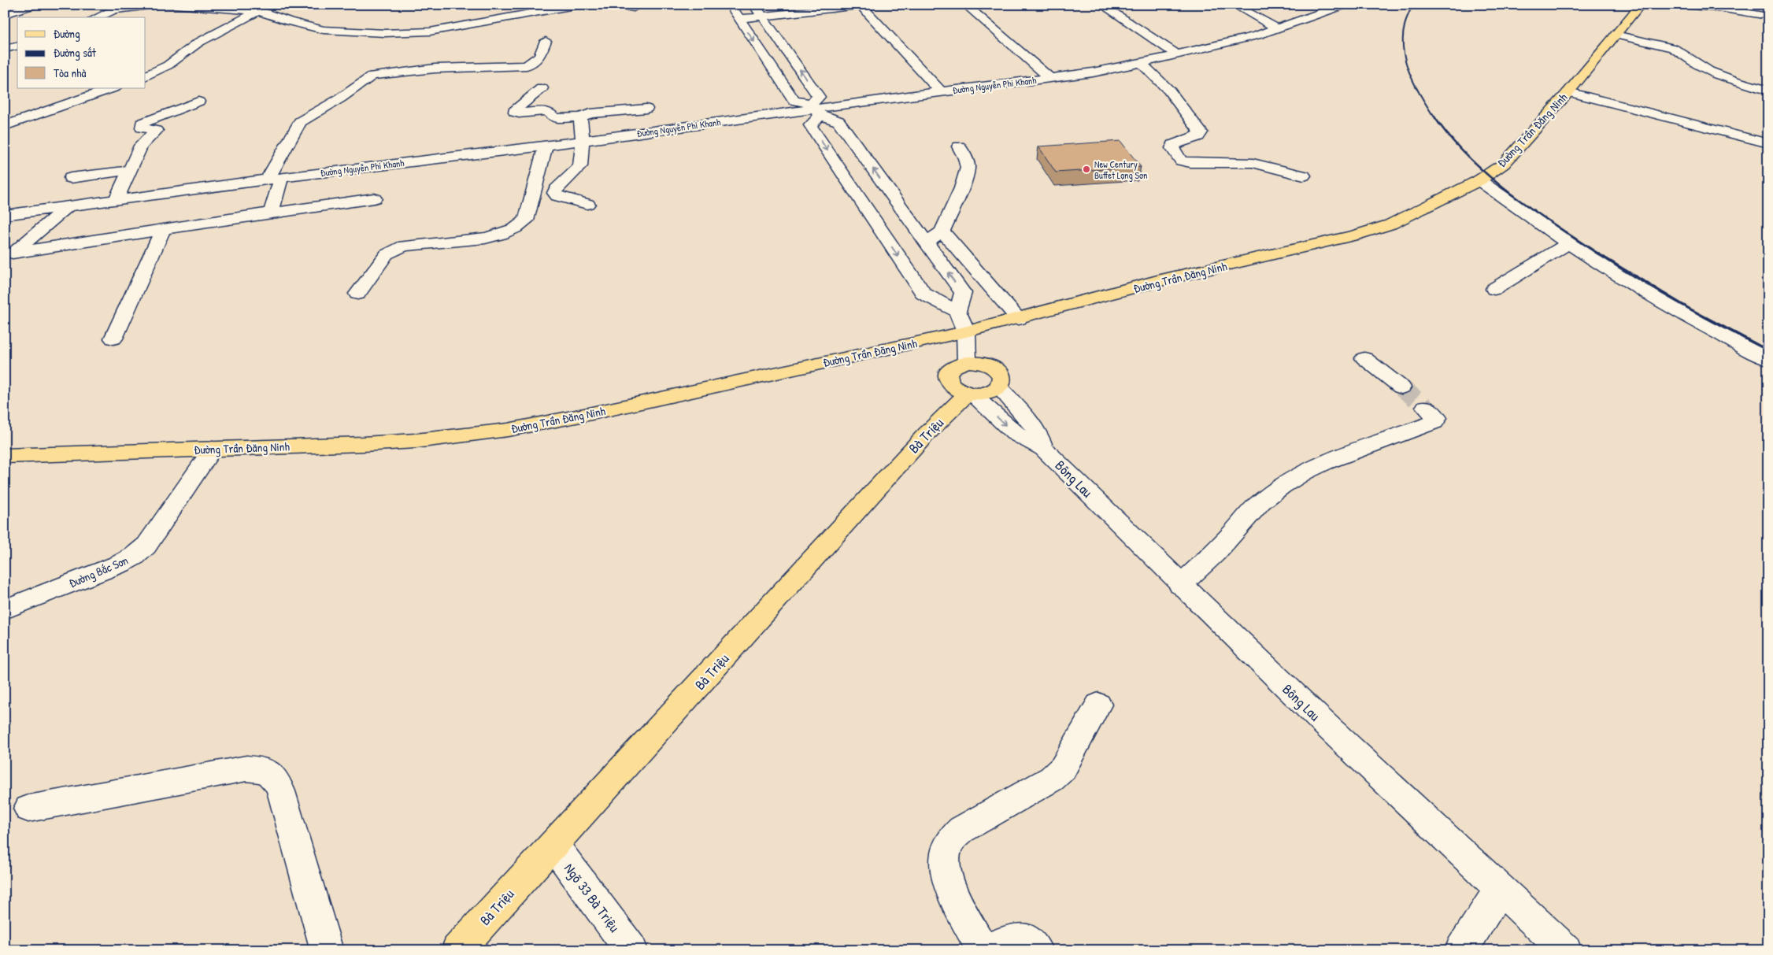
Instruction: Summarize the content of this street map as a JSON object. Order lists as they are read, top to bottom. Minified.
{"streets":{"main road":["Đường Trần Đăng Ninh","Bà Triệu"],"street":["Đường Nguyễn Phi Khanh","Bông Lau","Đường Bắc Sơn","Ngõ 33 Bà Triệu"]},"crossings":[["Đường Trần Đăng Ninh","Đường Bắc Sơn"],["Bà Triệu","Ngõ 33 Bà Triệu"]],"places":["New Century Buffet Lạng Sơn"],"legend":["Đường","Đường sắt","Tòa nhà"]}
